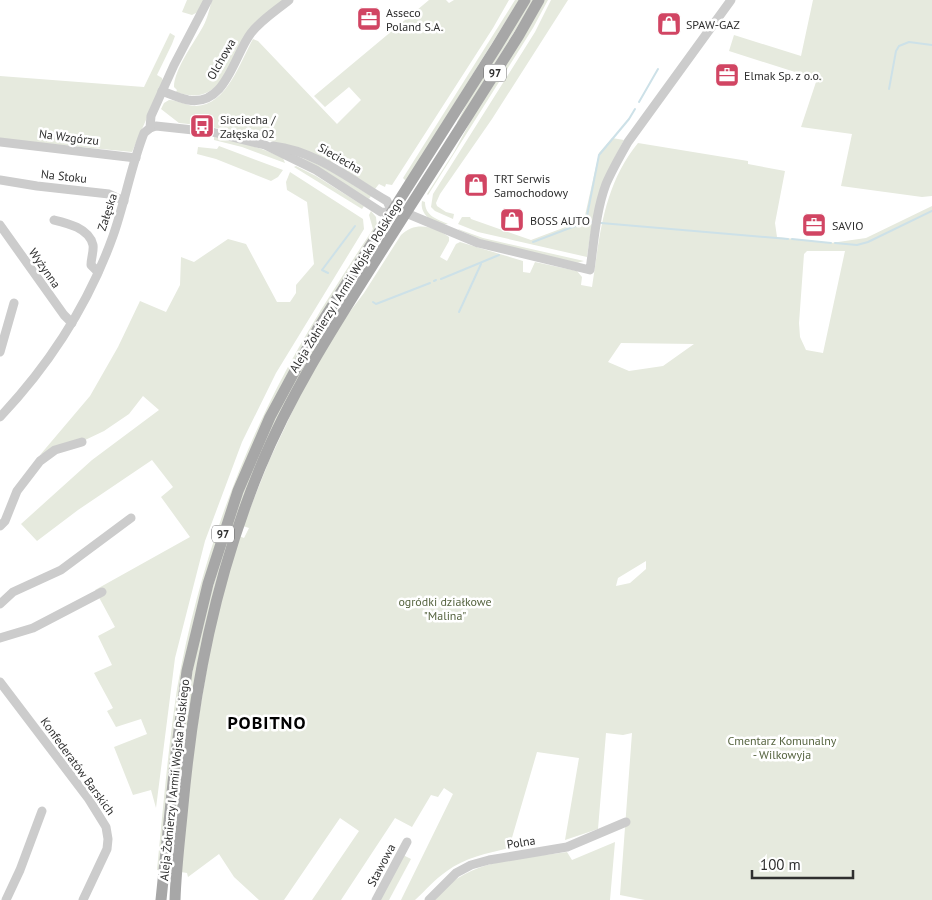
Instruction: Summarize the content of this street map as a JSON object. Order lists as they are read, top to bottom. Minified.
{"streets":{"main road":["97","Aleja Żołnierzy I Armii Wojska Polskiego"],"street":["Olchowa","Na Wzgórzu","Sieciecha","Na Stoku","Załęska","Wyżynna","Konfederatów Barskich","Polna","Stawowa"]},"crossings":[["Olchowa","Załęska"],["Na Wzgórzu","Załęska"],["Sieciecha","Załęska"],["Sieciecha","Aleja Żołnierzy I Armii Wojska Polskiego"],["Na Stoku","Załęska"],["Załęska","Wyżynna"]],"districts":["POBITNO"],"parks":["ogródki działkowe \"Malina\"","Cmentarz Komunalny - Wilkowyja"],"places":{"office":["Asseco Poland S.A.","Elmak Sp. z o.o.","SAVIO"],"shop":["SPAW-GAZ","TRT Serwis Samochodowy","BOSS AUTO"],"bus stop":["Sieciecha / Załęska 02"]},"scale_bar":"100 m"}
